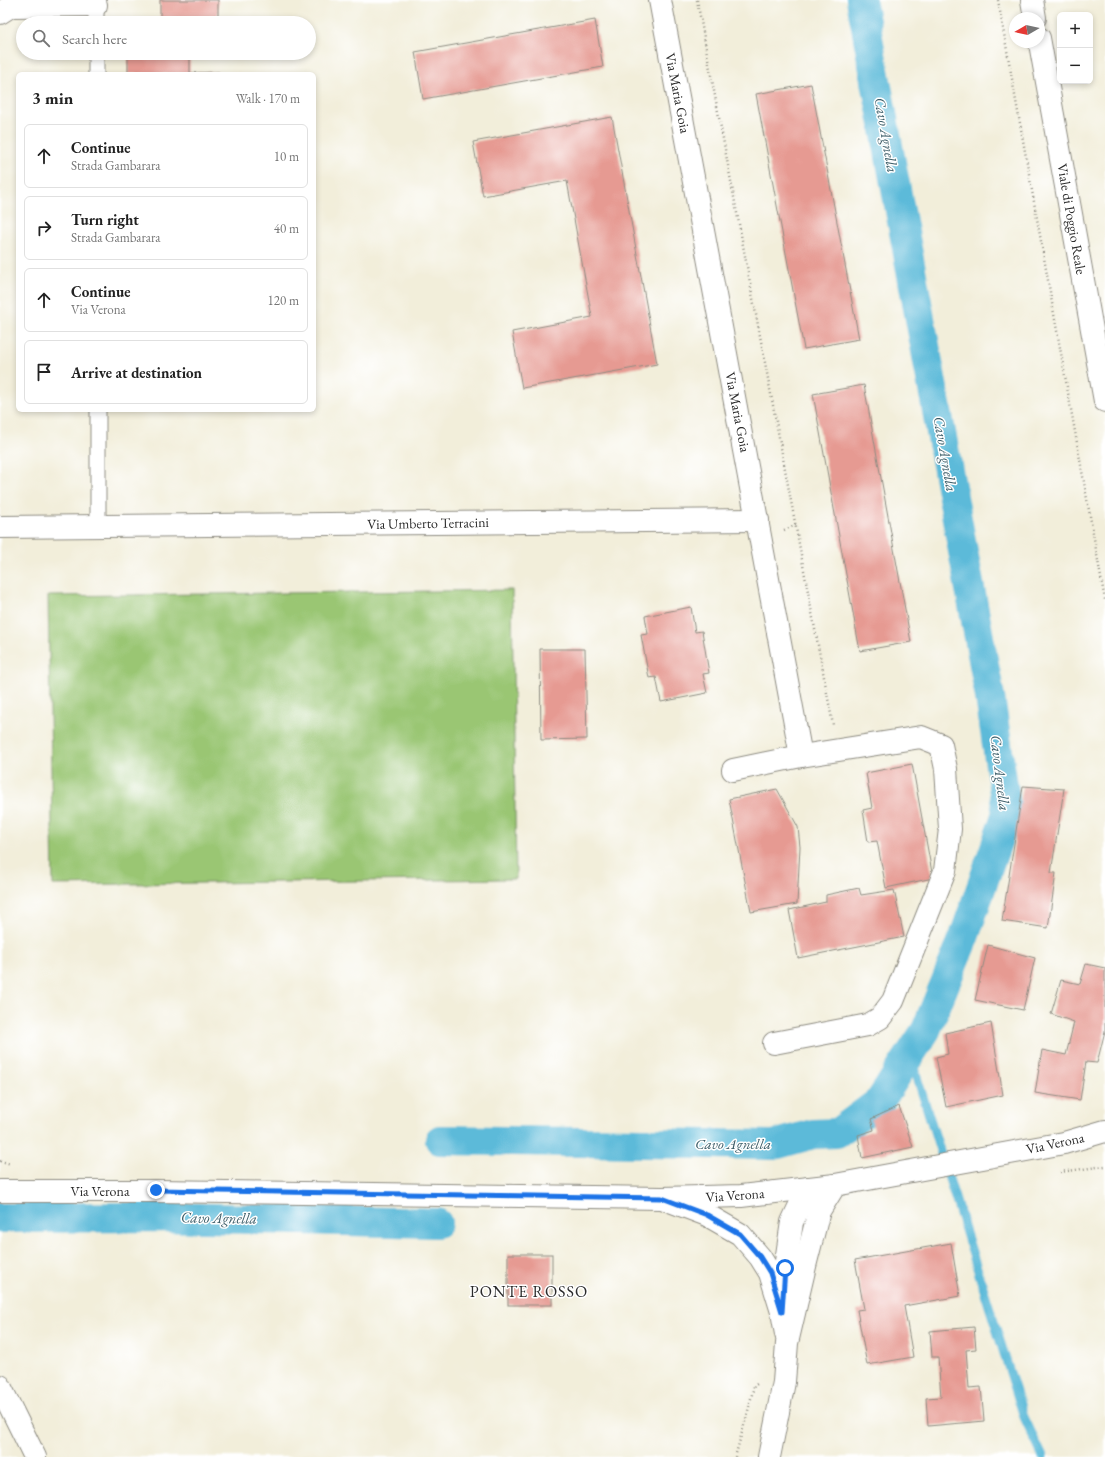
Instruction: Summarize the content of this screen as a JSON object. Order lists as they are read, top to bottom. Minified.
{"streets":{"street":["Via Maria Goia","Viale di Poggio Reale","Via Umberto Terracini","Via Verona"]},"crossings":[["Via Maria Goia","Via Umberto Terracini"]],"districts":["PONTE ROSSO"],"water":["Cavo Agnella"],"north":"left","page":{"map_buttons":["+","−"],"search":"Search here","heading":["3 min","Walk · 170 m"],"list":[["Continue","Strada Gambarara","10 m"],["Turn right","Strada Gambarara","40 m"],["Continue","Via Verona","120 m"],"Arrive at destination"]}}
